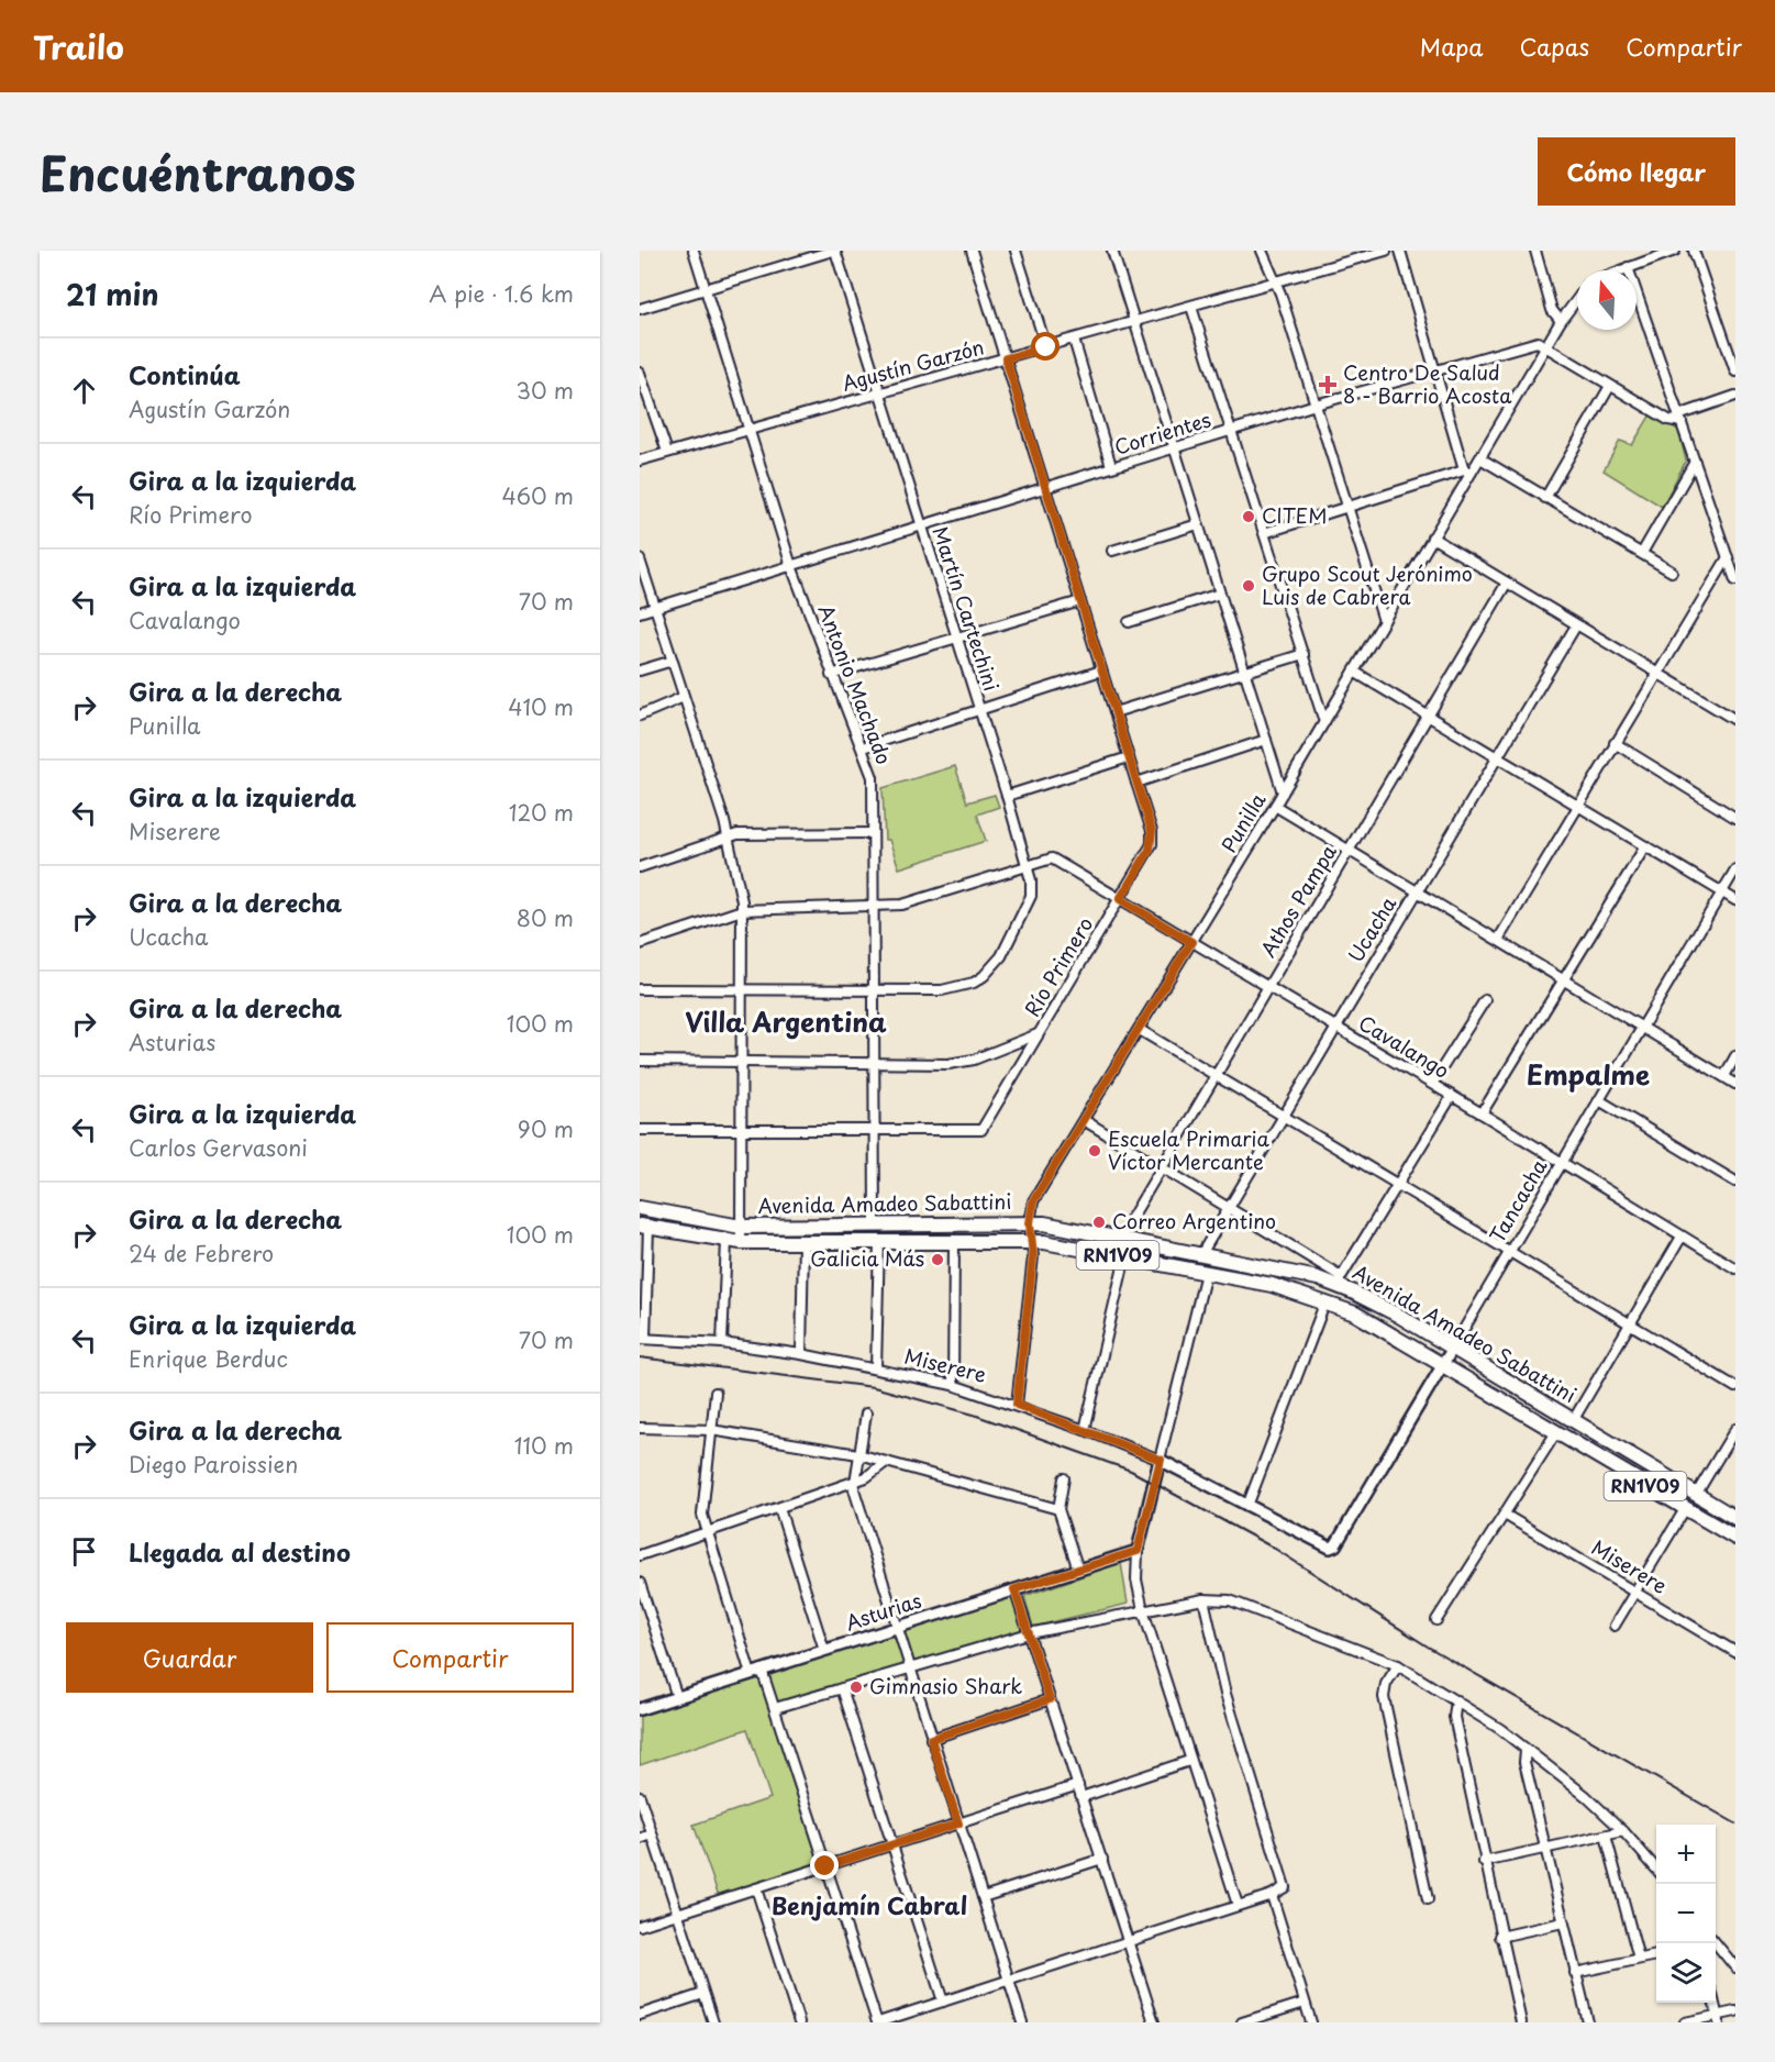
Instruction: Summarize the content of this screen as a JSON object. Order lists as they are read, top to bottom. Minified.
{"streets":{"main road":["Avenida Amadeo Sabattini","RN1V09"],"street":["Agustín Garzón","Corrientes","Martín Cartechini","Antonio Machado","Punilla","Athos Pampa","Ucacha","Río Primero","Cavalango","Tancacha","Miserere","Asturias"]},"crossings":[["Agustín Garzón","Martín Cartechini"],["Agustín Garzón","Antonio Machado"],["Agustín Garzón","Río Primero"],["Corrientes","Martín Cartechini"],["Corrientes","Antonio Machado"],["Corrientes","Punilla"],["Corrientes","Río Primero"],["Martín Cartechini","Antonio Machado"],["Martín Cartechini","Cavalango"],["Antonio Machado","Río Primero"],["Antonio Machado","Avenida Amadeo Sabattini"],["Punilla","Cavalango"],["Punilla","Avenida Amadeo Sabattini"],["Punilla","Miserere"],["Athos Pampa","Cavalango"],["Athos Pampa","Avenida Amadeo Sabattini"],["Ucacha","Cavalango"],["Ucacha","Avenida Amadeo Sabattini"],["Río Primero","Cavalango"],["Cavalango","Tancacha"],["Tancacha","Avenida Amadeo Sabattini"],["Tancacha","Miserere"]],"districts":["Villa Argentina","Empalme","Benjamín Cabral"],"places":{"health":["Centro De Salud 8 - Barrio Acosta"],"other":["CITEM","Grupo Scout Jerónimo Luis de Cabrera","Escuela Primaria Víctor Mercante","Correo Argentino","Galicia Más","Gimnasio Shark"]},"north":"top","page":{"header":"Trailo","nav":["Mapa","Capas","Compartir"],"title":"Encuéntranos","buttons":["Cómo llegar",["Guardar","Compartir"]],"heading":["21 min","A pie · 1.6 km"],"list":[["Continúa","Agustín Garzón","30 m"],["Gira a la izquierda","Río Primero","460 m"],["Gira a la izquierda","Cavalango","70 m"],["Gira a la derecha","Punilla","410 m"],["Gira a la izquierda","Miserere","120 m"],["Gira a la derecha","Ucacha","80 m"],["Gira a la derecha","Asturias","100 m"],["Gira a la izquierda","Carlos Gervasoni","90 m"],["Gira a la derecha","24 de Febrero","100 m"],["Gira a la izquierda","Enrique Berduc","70 m"],["Gira a la derecha","Diego Paroissien","110 m"],"Llegada al destino"],"map_buttons":["+","−"]}}
